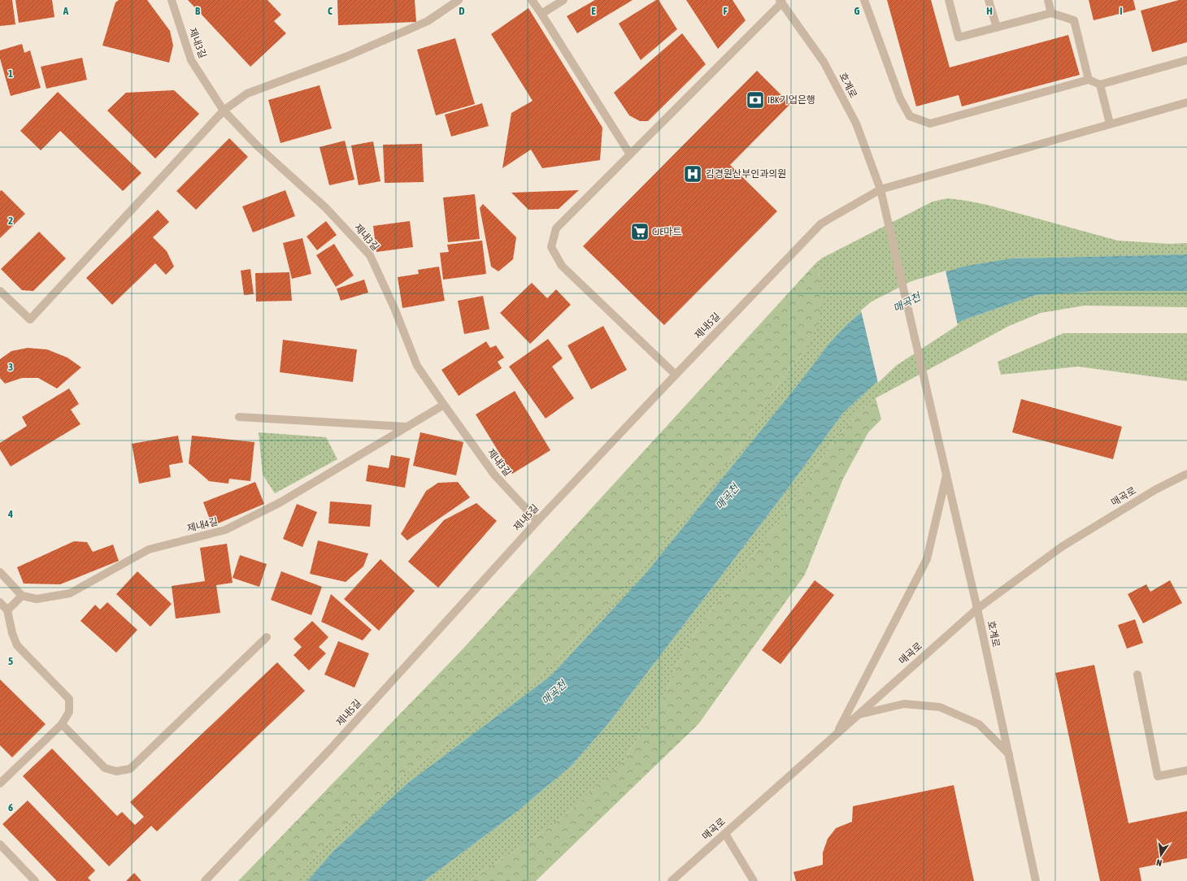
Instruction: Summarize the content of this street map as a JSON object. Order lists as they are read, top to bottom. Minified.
{"streets":{"street":["제내3길","호계로","제내5길","매곡로","제내4길"]},"crossings":[["제내3길","제내5길"],["제내3길","제내4길"],["호계로","제내5길"],["호계로","매곡로"]],"water":["매곡천"],"places":{"bank":["IBK기업은행"],"hospital":["김경원산부인과의원"],"supermarket":["CJE마트"]},"north":"bottom","grid":{"columns":["A","B","C","D","E","F","G","H","I"],"rows":["1","2","3","4","5","6"]}}
